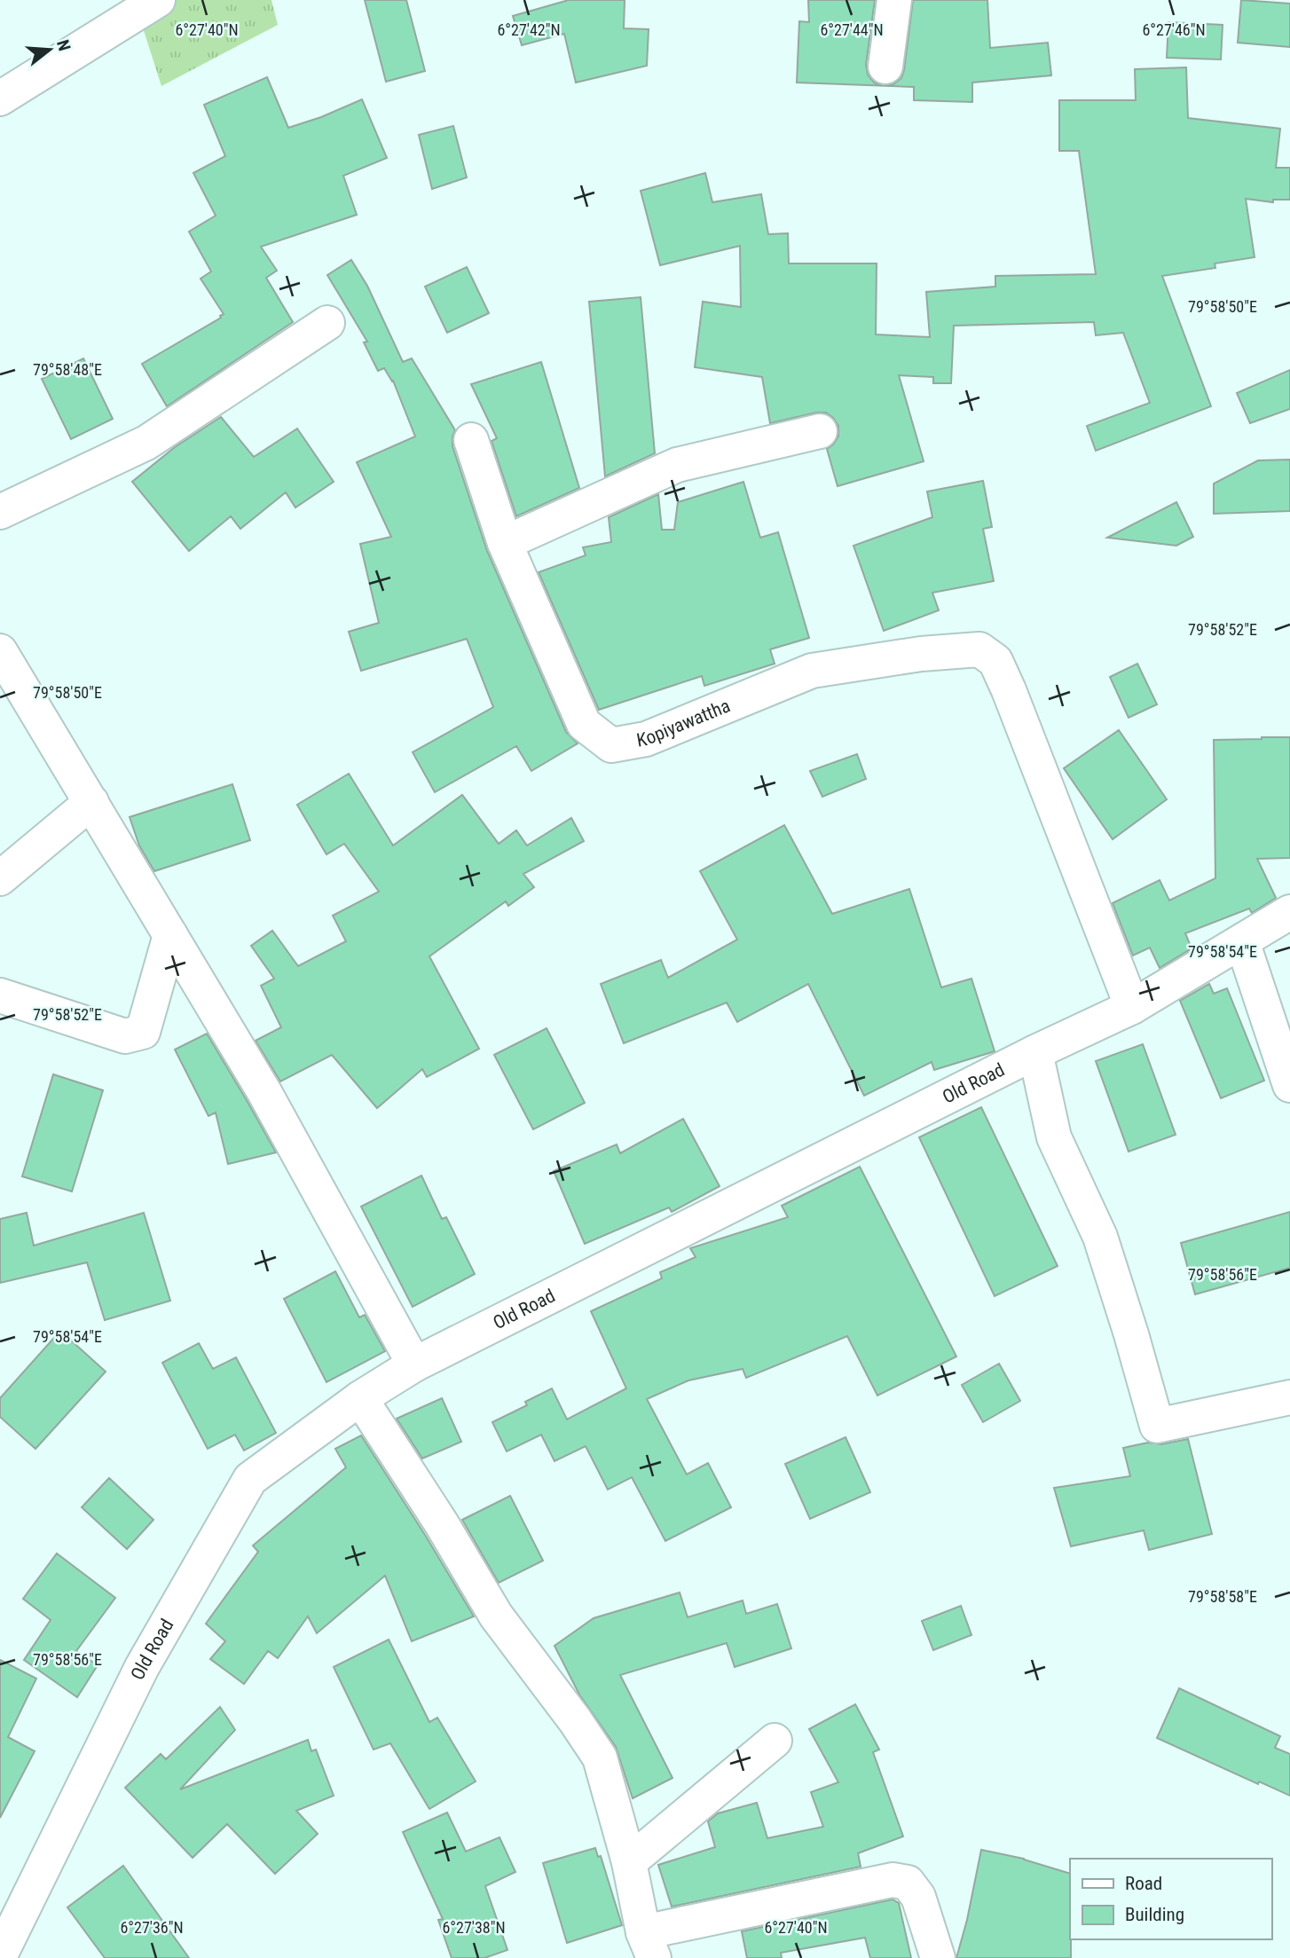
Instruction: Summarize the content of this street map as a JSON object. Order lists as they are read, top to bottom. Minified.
{"streets":{"street":["Kopiyawattha","Old Road"]},"crossings":[["Kopiyawattha","Old Road"]],"legend":["Road","Building"],"north":"right","coordinates":["6°27'40\"N","6°27'42\"N","6°27'44\"N","6°27'46\"N","79°58'50\"E","79°58'48\"E","79°58'52\"E","79°58'54\"E","79°58'56\"E","79°58'58\"E","6°27'36\"N","6°27'38\"N"]}
